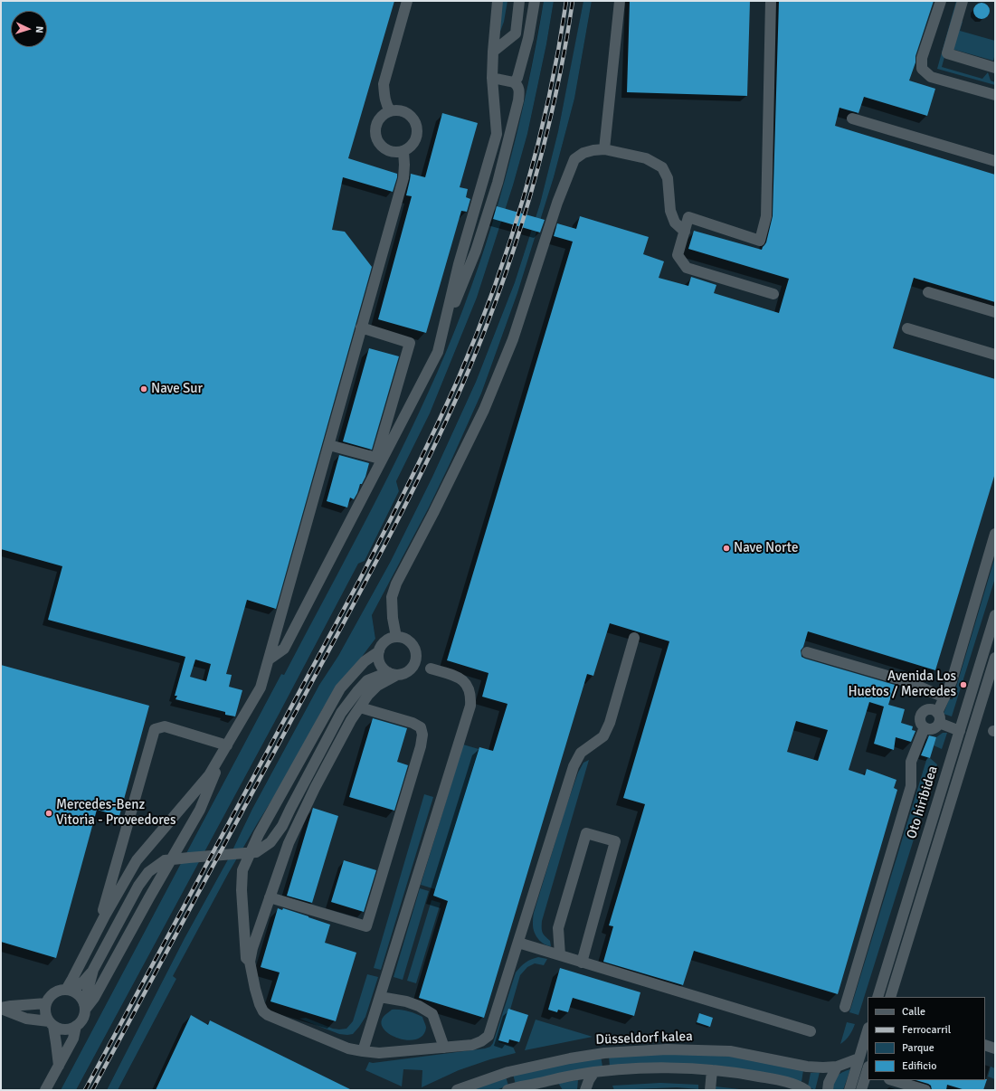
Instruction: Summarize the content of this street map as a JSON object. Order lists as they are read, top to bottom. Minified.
{"streets":{"street":["Oto hiribidea","Düsseldorf kalea"]},"places":["Nave Sur","Nave Norte","Avenida Los Huetos / Mercedes","Mercedes-Benz Vitoria - Proveedores"],"legend":["Calle","Ferrocarril","Parque","Edificio"],"north":"right"}
